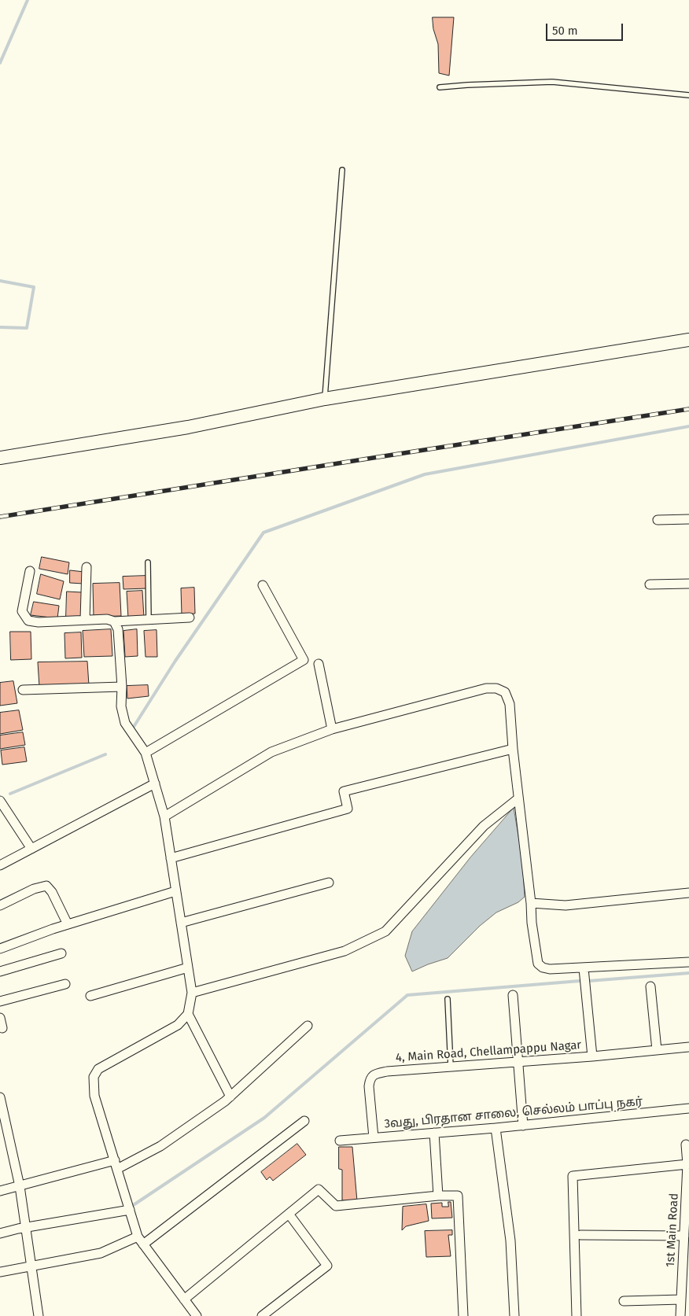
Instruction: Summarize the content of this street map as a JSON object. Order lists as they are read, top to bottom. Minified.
{"streets":{"street":["4, Main Road, Chellampappu Nagar","3வது, பிரதான சாலை, செல்லம் பாப்பு நகர்","1st Main Road"]},"crossings":[["4, Main Road, Chellampappu Nagar","3வது, பிரதான சாலை, செல்லம் பாப்பு நகர்"]],"scale_bar":"50 m"}
